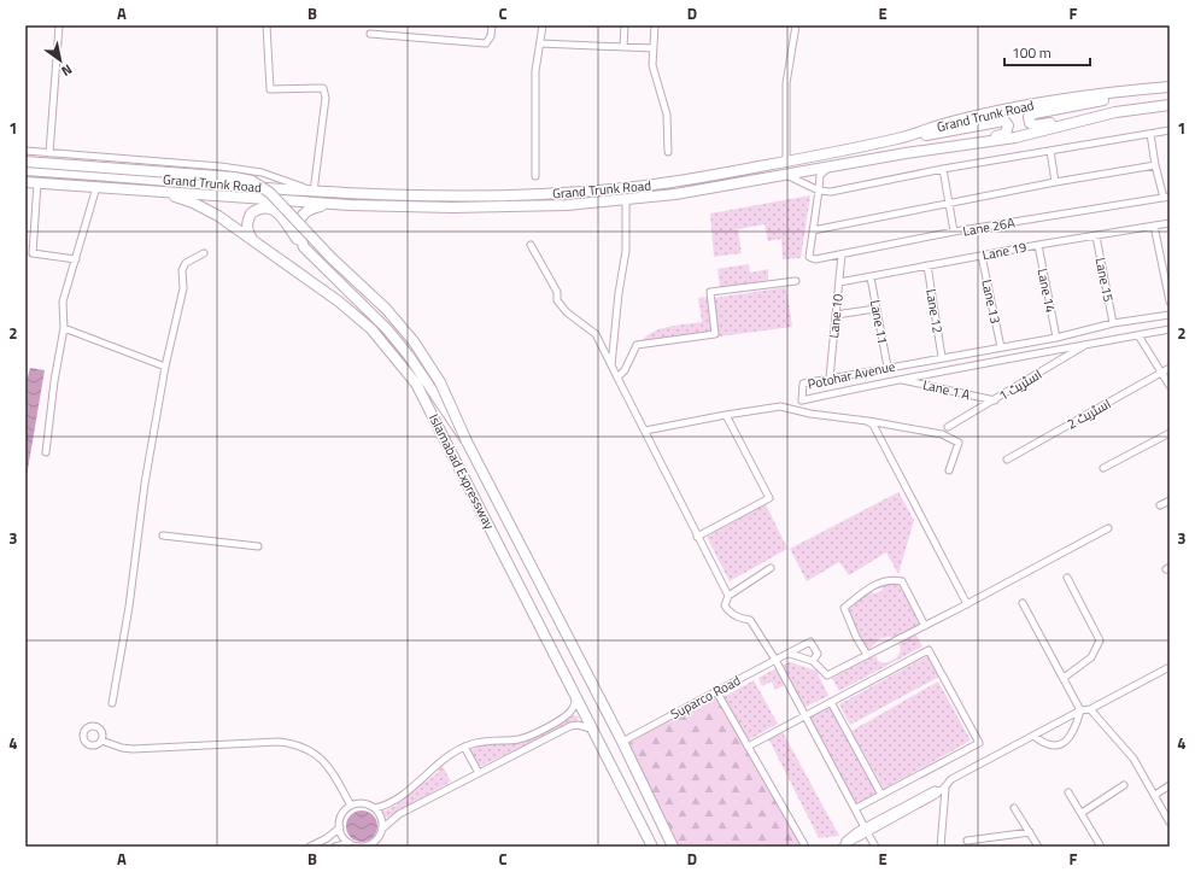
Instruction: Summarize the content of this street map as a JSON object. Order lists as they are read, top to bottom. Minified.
{"streets":{"highway":["Grand Trunk Road","Islamabad Expressway"],"street":["Lane 26A","Lane 19","Lane 15","Lane 14","Lane 13","Lane 12","Lane 10","Lane 11","Potohar Avenue","اسٹریٹ 1","Lane 1 A","اسٹریٹ 2","Suparco Road"]},"crossings":[["Grand Trunk Road","Islamabad Expressway"],["Lane 26A","Lane 10"],["Lane 19","Lane 15"],["Lane 19","Lane 14"],["Lane 19","Lane 13"],["Lane 19","Lane 12"],["Lane 19","Lane 10"],["Lane 19","Lane 11"],["Lane 15","Potohar Avenue"],["Lane 14","Potohar Avenue"],["Lane 13","Potohar Avenue"],["Lane 12","Potohar Avenue"],["Lane 10","Potohar Avenue"],["Lane 11","Potohar Avenue"],["Potohar Avenue","اسٹریٹ 1"],["Potohar Avenue","Lane 1 A"],["اسٹریٹ 1","Lane 1 A"],["Islamabad Expressway","Suparco Road"]],"scale_bar":"100 m","north":"bottom right","grid":{"columns":["A","B","C","D","E","F"],"rows":["1","2","3","4"]}}
